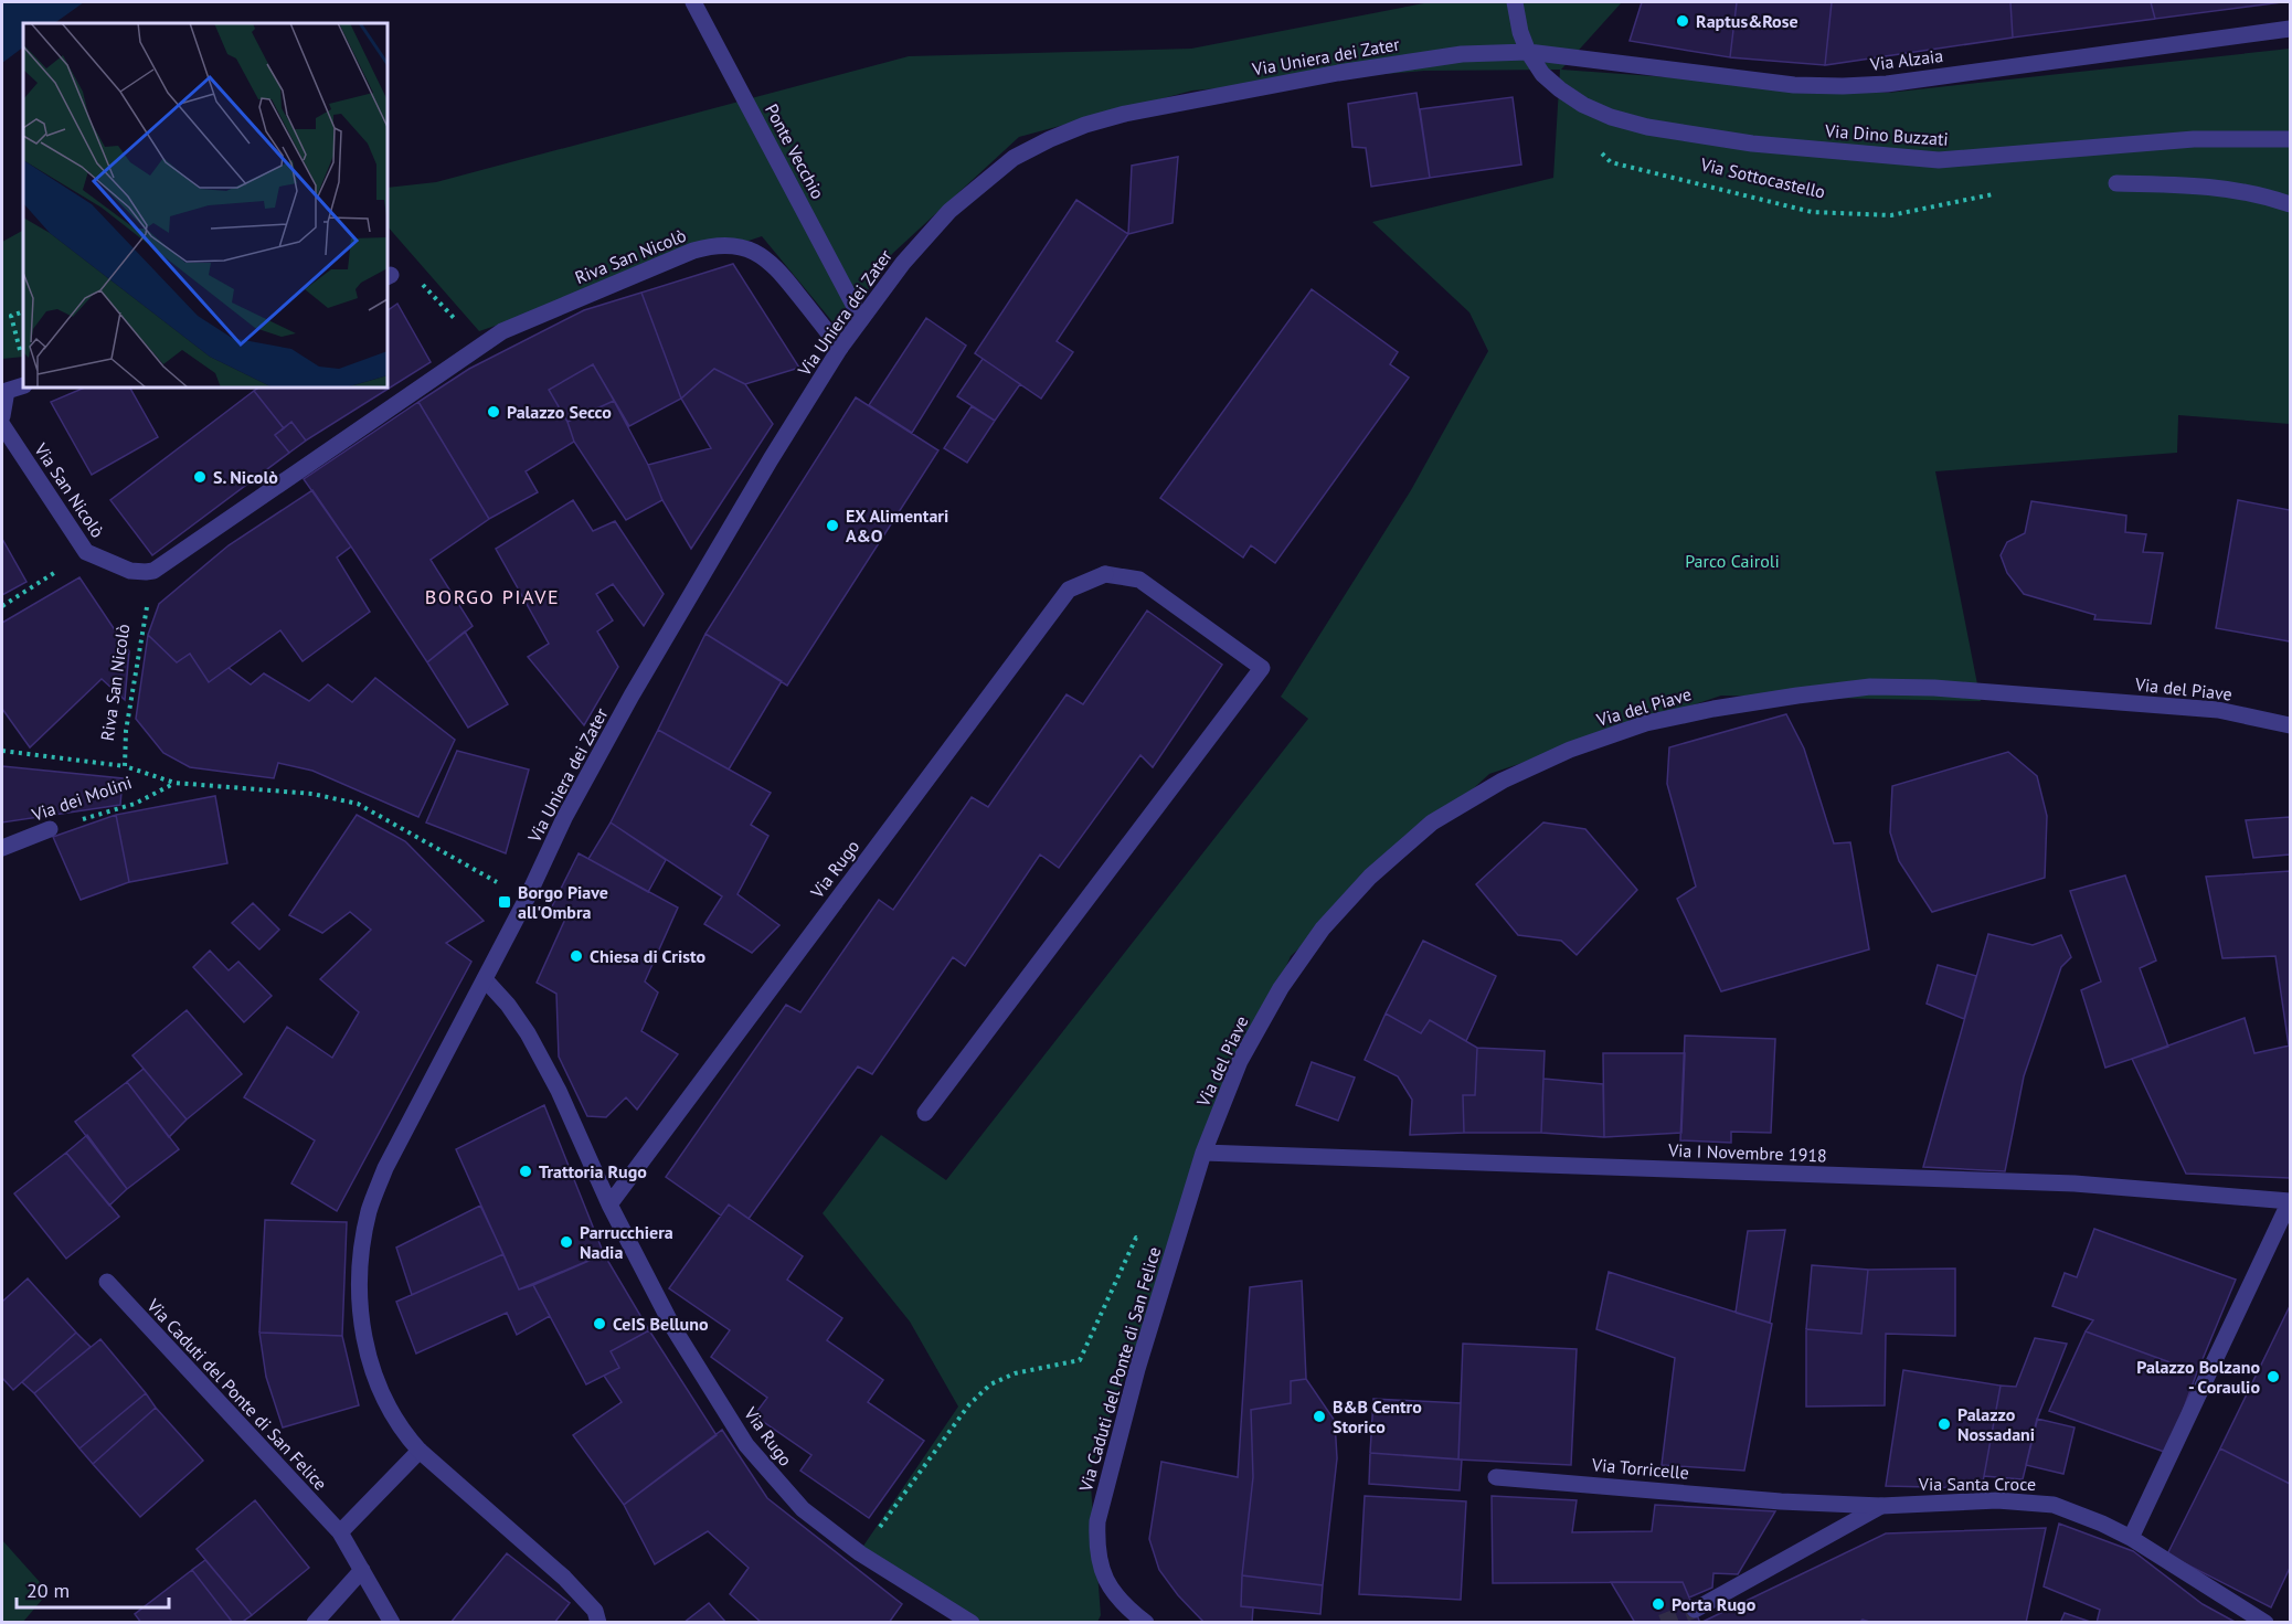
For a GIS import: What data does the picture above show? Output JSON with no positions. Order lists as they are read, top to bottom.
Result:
{
  "streets": {
    "street": [
      "Via Uniera dei Zater",
      "Via Alzaia",
      "Via Dino Buzzati",
      "Ponte Vecchio",
      "Riva San Nicolò",
      "Via San Nicolò",
      "Via del Piave",
      "Via dei Molini",
      "Via Rugo",
      "Via I Novembre 1918",
      "Via Caduti del Ponte di San Felice",
      "Via Torricelle",
      "Via Santa Croce"
    ],
    "path": ["Via Sottocastello"]
  },
  "crossings": [
    ["Via Uniera dei Zater", "Via Alzaia"],
    ["Via Uniera dei Zater", "Via Dino Buzzati"],
    ["Via Uniera dei Zater", "Ponte Vecchio"],
    ["Via Uniera dei Zater", "Riva San Nicolò"],
    ["Via Uniera dei Zater", "Via Rugo"],
    ["Via Alzaia", "Via Dino Buzzati"],
    ["Riva San Nicolò", "Via San Nicolò"],
    ["Riva San Nicolò", "Via dei Molini"],
    ["Via del Piave", "Via I Novembre 1918"],
    ["Via del Piave", "Via Caduti del Ponte di San Felice"],
    ["Via I Novembre 1918", "Via Caduti del Ponte di San Felice"],
    ["Via Torricelle", "Via Santa Croce"]
  ],
  "districts": ["BORGO PIAVE"],
  "parks": ["Parco Cairoli"],
  "places": {
    "other": [
      "Raptus&Rose",
      "Palazzo Secco",
      "S. Nicolò",
      "EX Alimentari A&O",
      "Chiesa di Cristo",
      "Trattoria Rugo",
      "Parrucchiera Nadia",
      "CeIS Belluno",
      "Palazzo Bolzano - Coraulio",
      "B&B Centro Storico",
      "Palazzo Nossadani",
      "Porta Rugo"
    ],
    "transit": ["Borgo Piave all'Ombra"]
  },
  "scale_bar": "20 m"
}
